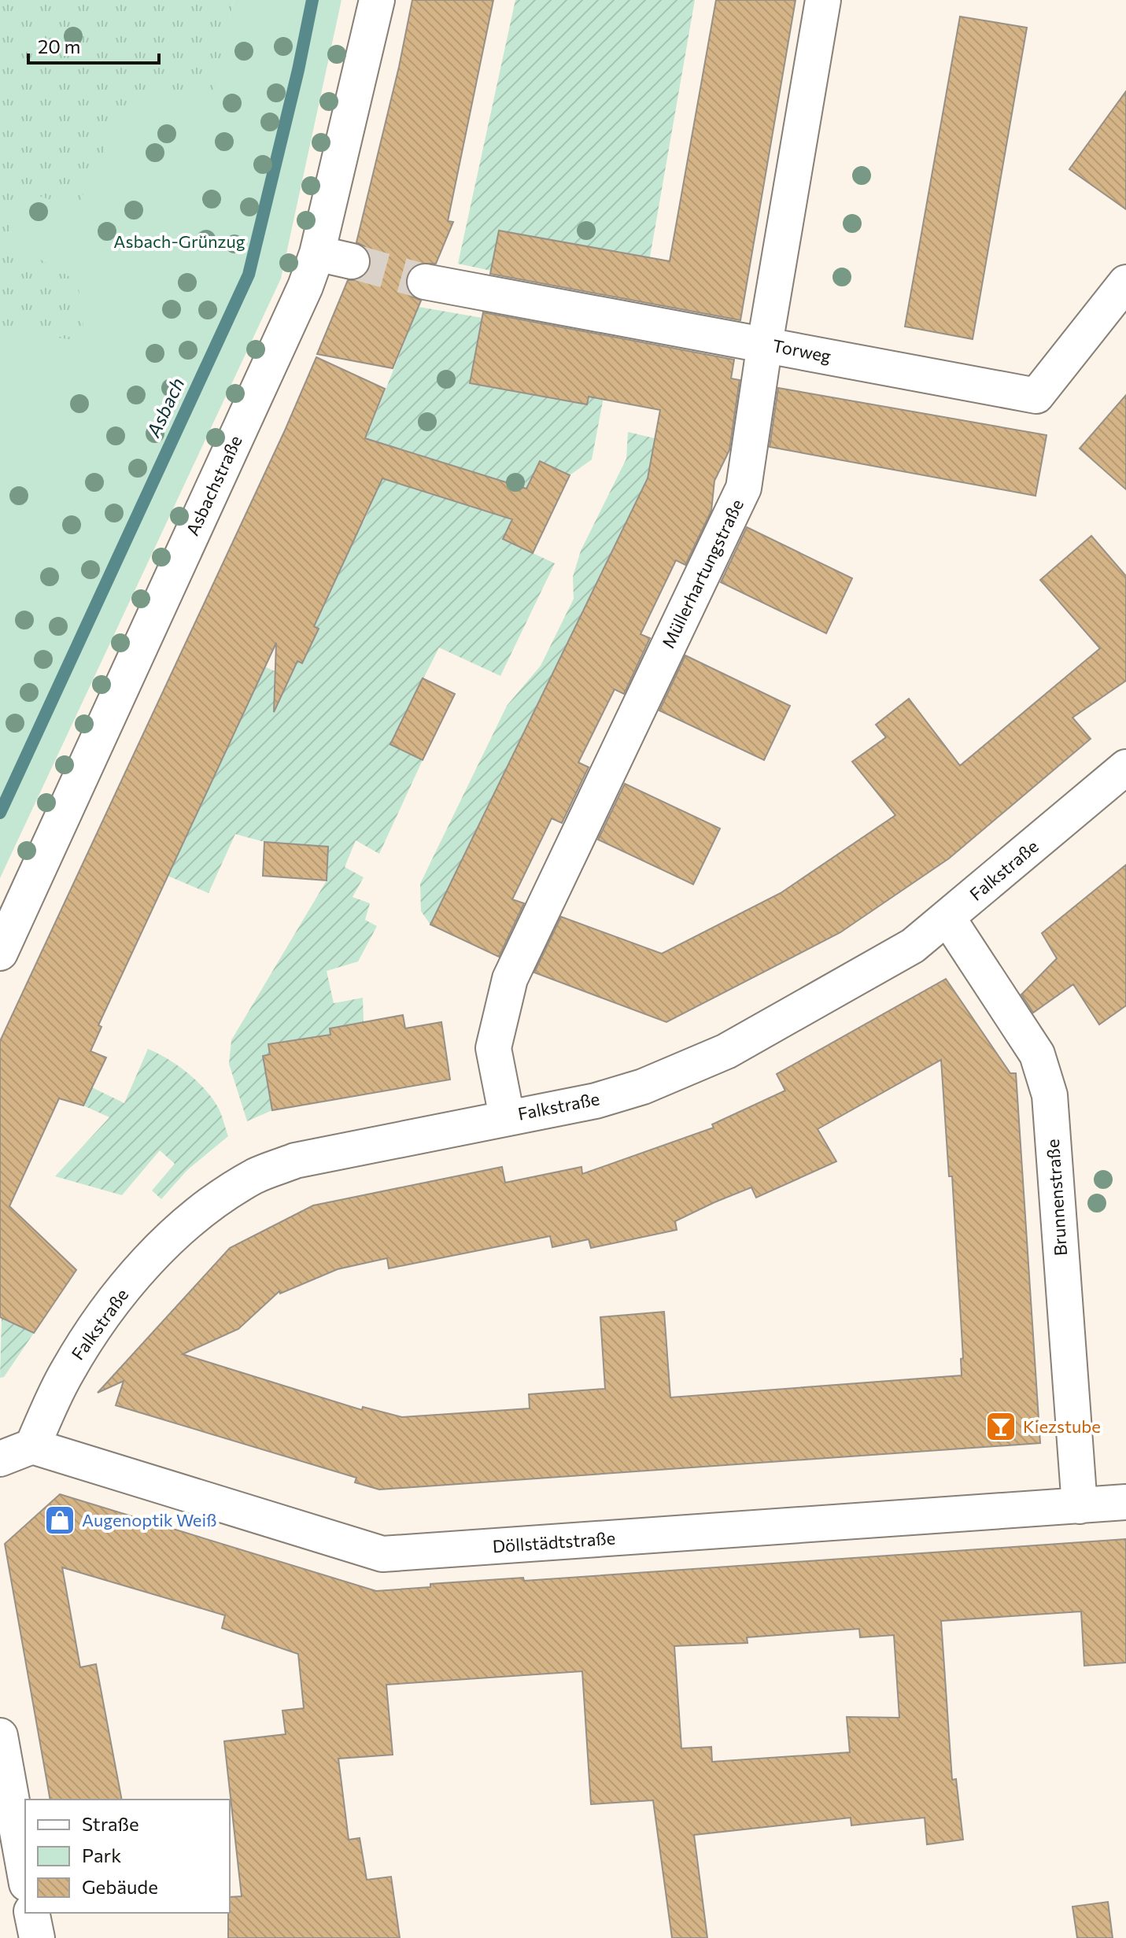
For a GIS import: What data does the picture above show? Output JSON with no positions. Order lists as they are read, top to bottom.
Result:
{
  "streets": {
    "street": [
      "Torweg",
      "Asbachstraße",
      "Müllerhartungstraße",
      "Falkstraße",
      "Brunnenstraße",
      "Döllstädtstraße"
    ]
  },
  "crossings": [
    ["Torweg", "Müllerhartungstraße"],
    ["Müllerhartungstraße", "Falkstraße"],
    ["Falkstraße", "Brunnenstraße"],
    ["Falkstraße", "Döllstädtstraße"],
    ["Brunnenstraße", "Döllstädtstraße"]
  ],
  "water": ["Asbach"],
  "parks": ["Asbach-Grünzug"],
  "places": {
    "bar": ["Kiezstube"],
    "shop": ["Augenoptik Weiß"]
  },
  "legend": ["Straße", "Park", "Gebäude"],
  "scale_bar": "20 m"
}
